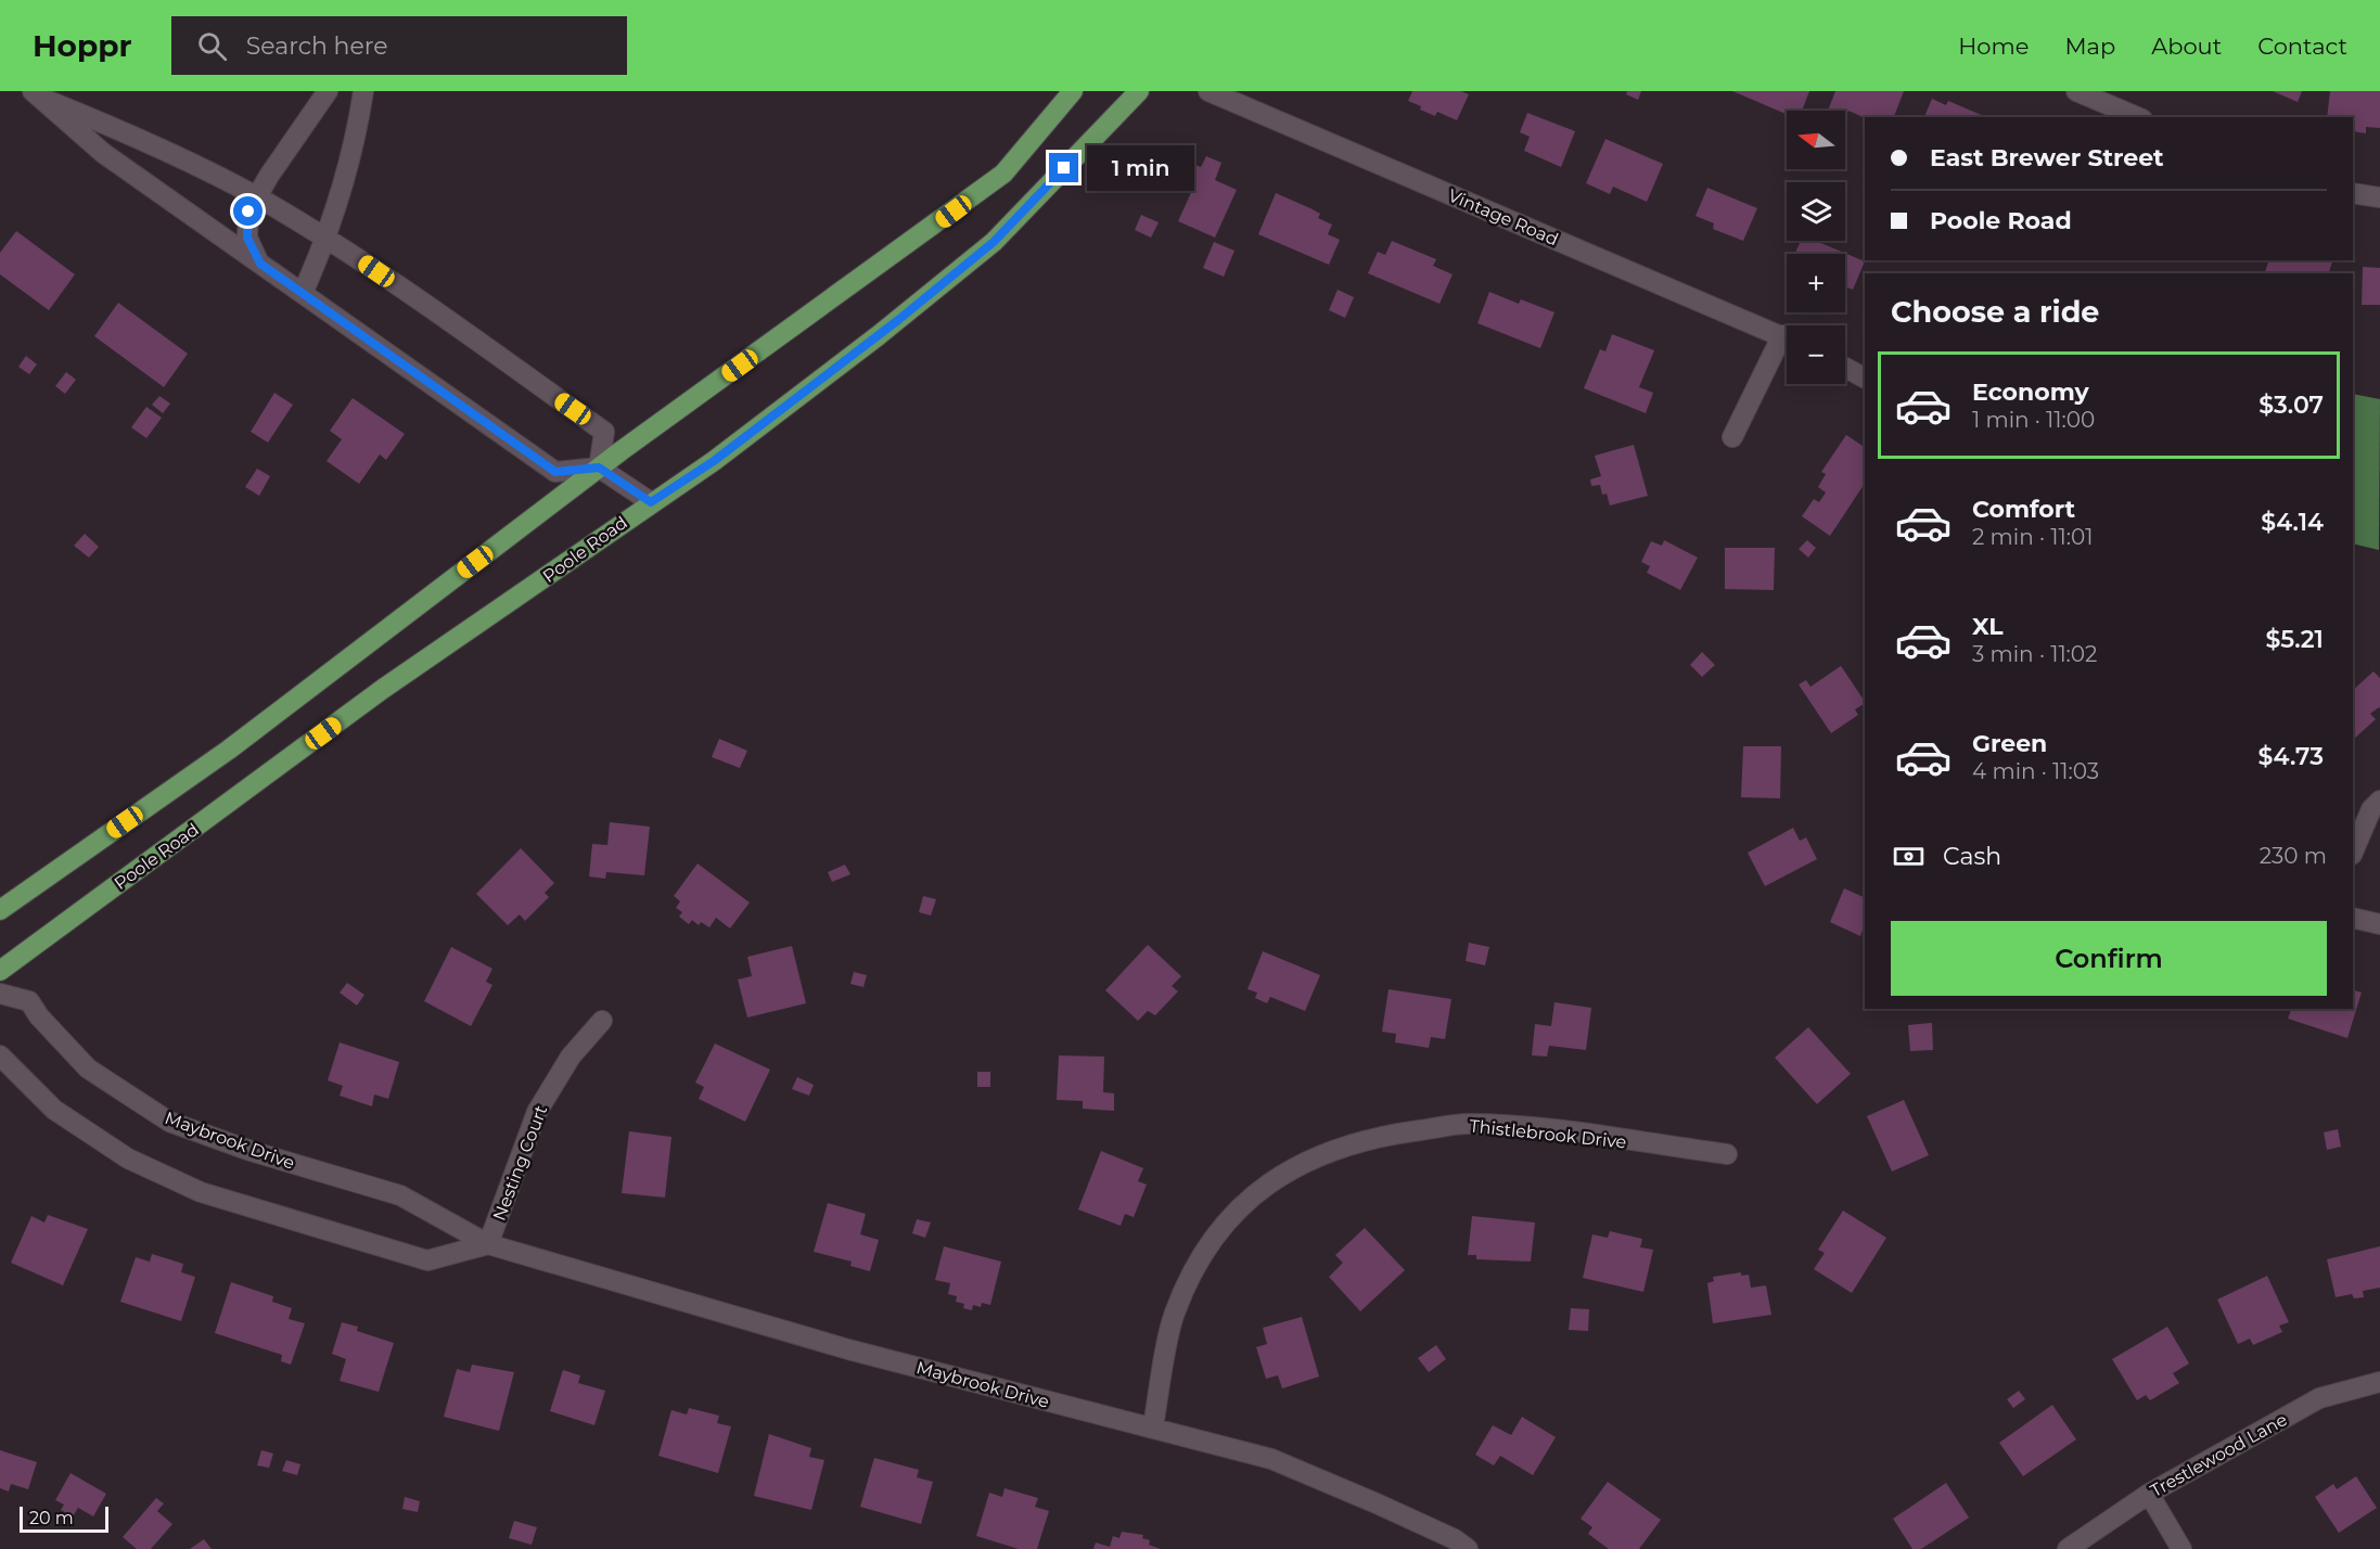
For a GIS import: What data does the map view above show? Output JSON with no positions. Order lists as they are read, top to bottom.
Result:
{
  "streets": {
    "main road": ["Poole Road"],
    "street": [
      "Vintage Road",
      "Thistlebrook Drive",
      "Maybrook Drive",
      "Nesting Court",
      "Trestlewood Lane"
    ]
  },
  "crossings": [
    ["Thistlebrook Drive", "Maybrook Drive"],
    ["Maybrook Drive", "Nesting Court"]
  ],
  "scale_bar": "20 m",
  "north": "left",
  "page": {
    "header": "Hoppr",
    "search": "Search here",
    "nav": [
      "Home",
      "Map",
      "About",
      "Contact"
    ],
    "map_buttons": ["+", "−"],
    "banner": ["East Brewer Street", "Poole Road"],
    "bubble": "1 min",
    "heading": "Choose a ride",
    "list": [
      {
        "name": "Economy",
        "note": "1 min · 11:00",
        "value": "$3.07"
      },
      {
        "name": "Comfort",
        "note": "2 min · 11:01",
        "value": "$4.14"
      },
      {
        "name": "XL",
        "note": "3 min · 11:02",
        "value": "$5.21"
      },
      {
        "name": "Green",
        "note": "4 min · 11:03",
        "value": "$4.73"
      }
    ],
    "pay": ["Cash", "230 m"],
    "buttons": "Confirm",
    "scale": "20 m"
  }
}
